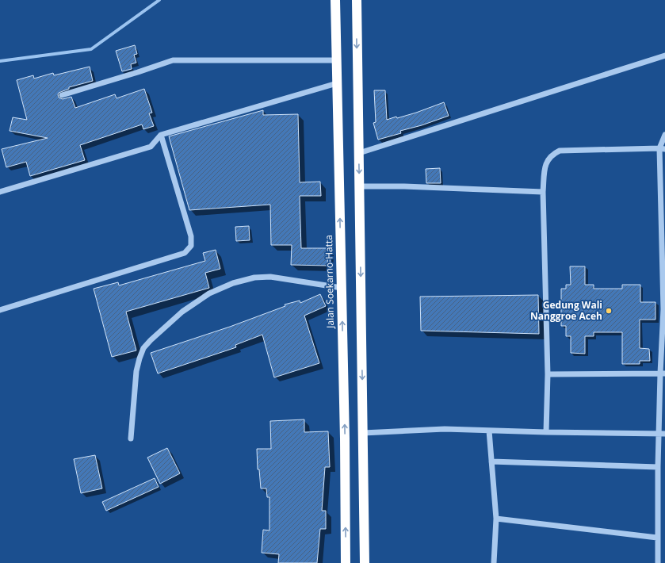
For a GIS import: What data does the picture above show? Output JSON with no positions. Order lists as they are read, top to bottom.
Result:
{
  "streets": {
    "highway": ["Jalan Soekarno-Hatta"]
  },
  "places": ["Gedung Wali Nanggroe Aceh"]
}
